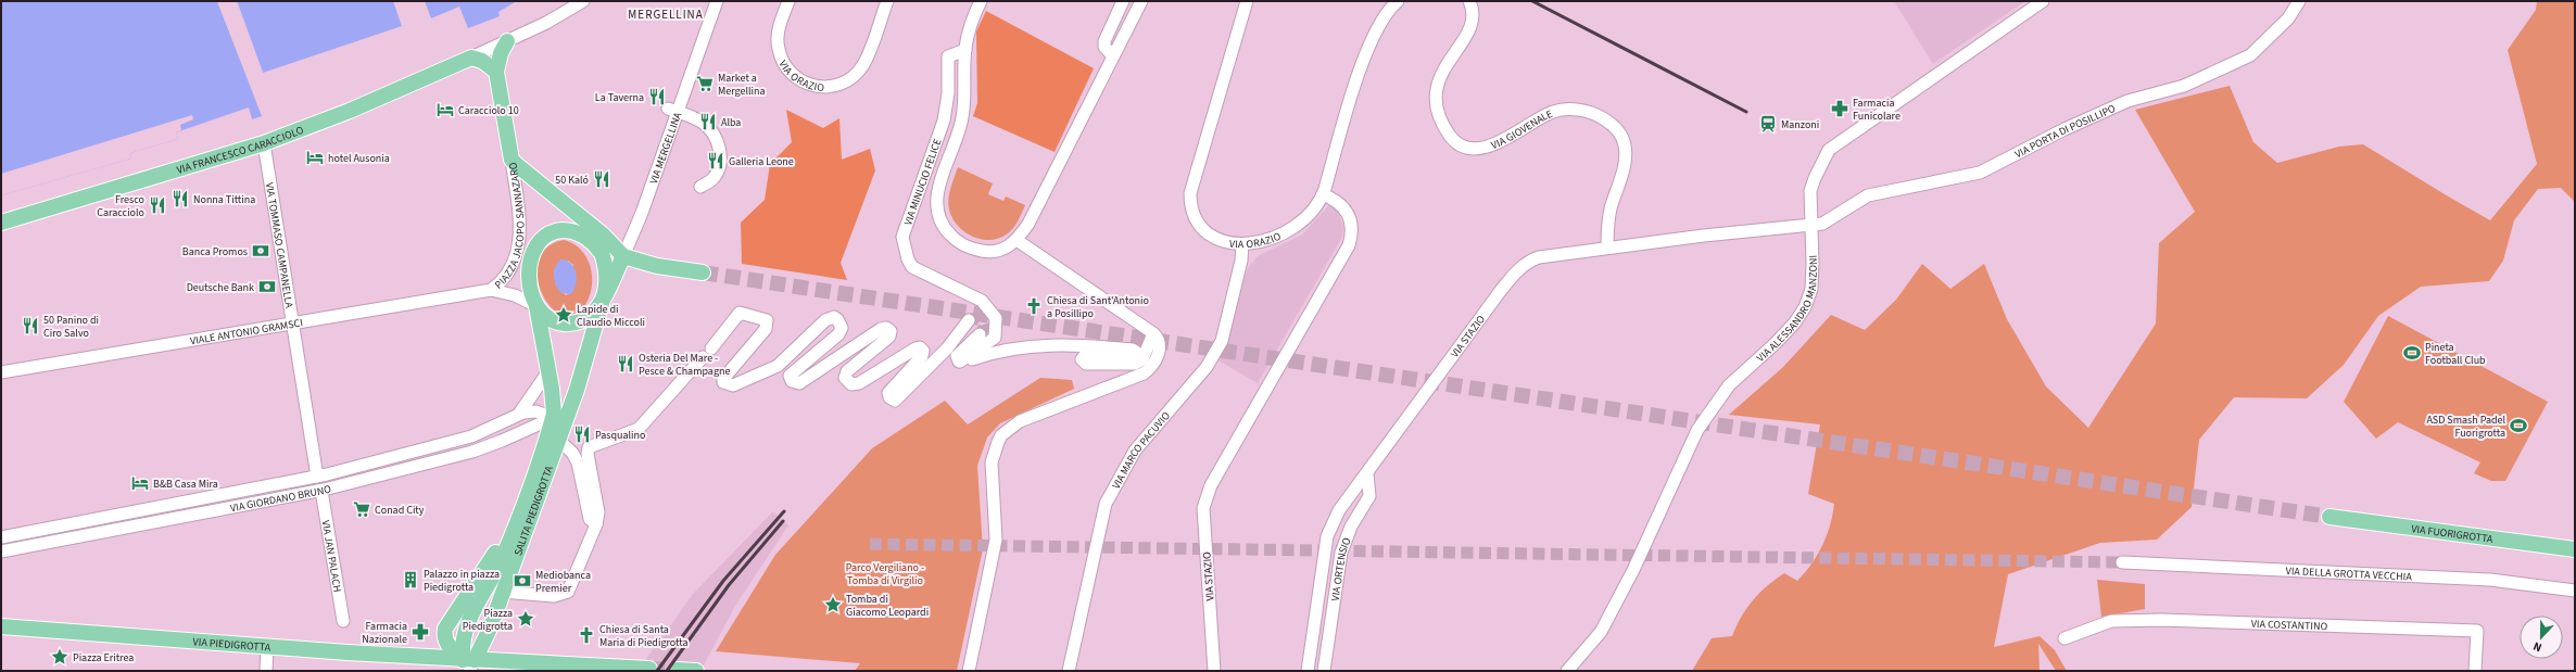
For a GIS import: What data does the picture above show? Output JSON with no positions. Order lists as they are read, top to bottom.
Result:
{
  "streets": {
    "main road": [
      "VIA MERGELLINA",
      "VIA FRANCESCO CARACCIOLO",
      "PIAZZA JACOPO SANNAZARO",
      "SALITA PIEDIGROTTA",
      "VIA FUORIGROTTA",
      "VIA PIEDIGROTTA"
    ],
    "street": [
      "VIA ORAZIO",
      "VIA GIOVENALE",
      "VIA PORTA DI POSILLIPO",
      "VIA MINUCIO FELICE",
      "VIA TOMMASO CAMPANELLA",
      "VIA ALESSANDRO MANZONI",
      "VIALE ANTONIO GRAMSCI",
      "VIA STAZIO",
      "VIA MARCO PACUVIO",
      "VIA GIORDANO BRUNO",
      "VIA JAN PALACH",
      "VIA ORTENSIO",
      "VIA DELLA GROTTA VECCHIA",
      "VIA COSTANTINO"
    ]
  },
  "crossings": [
    ["VIA ORAZIO", "VIA STAZIO"],
    ["VIA ORAZIO", "VIA MARCO PACUVIO"],
    ["VIA GIOVENALE", "VIA STAZIO"],
    ["VIA PORTA DI POSILLIPO", "VIA ALESSANDRO MANZONI"],
    ["VIA PORTA DI POSILLIPO", "VIA STAZIO"],
    ["VIA MERGELLINA", "PIAZZA JACOPO SANNAZARO"],
    ["VIA FRANCESCO CARACCIOLO", "VIA TOMMASO CAMPANELLA"],
    ["PIAZZA JACOPO SANNAZARO", "VIALE ANTONIO GRAMSCI"],
    ["VIA TOMMASO CAMPANELLA", "VIALE ANTONIO GRAMSCI"],
    ["VIA ALESSANDRO MANZONI", "VIA STAZIO"],
    ["VIA STAZIO", "VIA ORTENSIO"],
    ["VIA GIORDANO BRUNO", "SALITA PIEDIGROTTA"],
    ["VIA GIORDANO BRUNO", "VIA JAN PALACH"],
    ["SALITA PIEDIGROTTA", "VIA PIEDIGROTTA"]
  ],
  "districts": ["MERGELLINA"],
  "parks": ["Parco Vergiliano - Tomba di Virgilio"],
  "places": {
    "supermarket": ["Market a Mergellina", "Conad City"],
    "restaurant": [
      "La Taverna",
      "Alba",
      "Galleria Leone",
      "50 Kaló",
      "Nonna Tittina",
      "Fresco Caracciolo",
      "50 Panino di Ciro Salvo",
      "Osteria Del Mare - Pesce & Champagne",
      "Pasqualino"
    ],
    "pharmacy": ["Farmacia Funicolare", "Farmacia Nazionale"],
    "hotel": ["Caracciolo 10", "hotel Ausonia", "B&B Casa Mira"],
    "station": ["Manzoni"],
    "bank": ["Banca Promos", "Deutsche Bank", "Mediobanca Premier"],
    "church": ["Chiesa di Sant'Antonio a Posillipo", "Chiesa di Santa Maria di Piedigrotta"],
    "place": [
      "Lapide di Claudio Miccoli",
      "Tomba di Giacomo Leopardi",
      "Piazza Piedigrotta",
      "Piazza Eritrea"
    ],
    "sports": ["Pineta Football Club", "ASD Smash Padel Fuorigrotta"],
    "building": ["Palazzo in piazza Piedigrotta"]
  },
  "north": "bottom"
}
